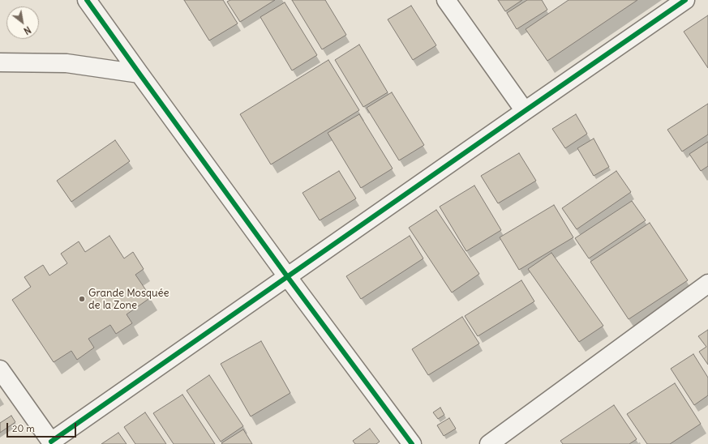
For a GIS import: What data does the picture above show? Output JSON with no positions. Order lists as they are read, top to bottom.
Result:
{
  "places": ["Grande Mosquée de la Zone"],
  "scale_bar": "20 m",
  "north": "bottom right"
}
